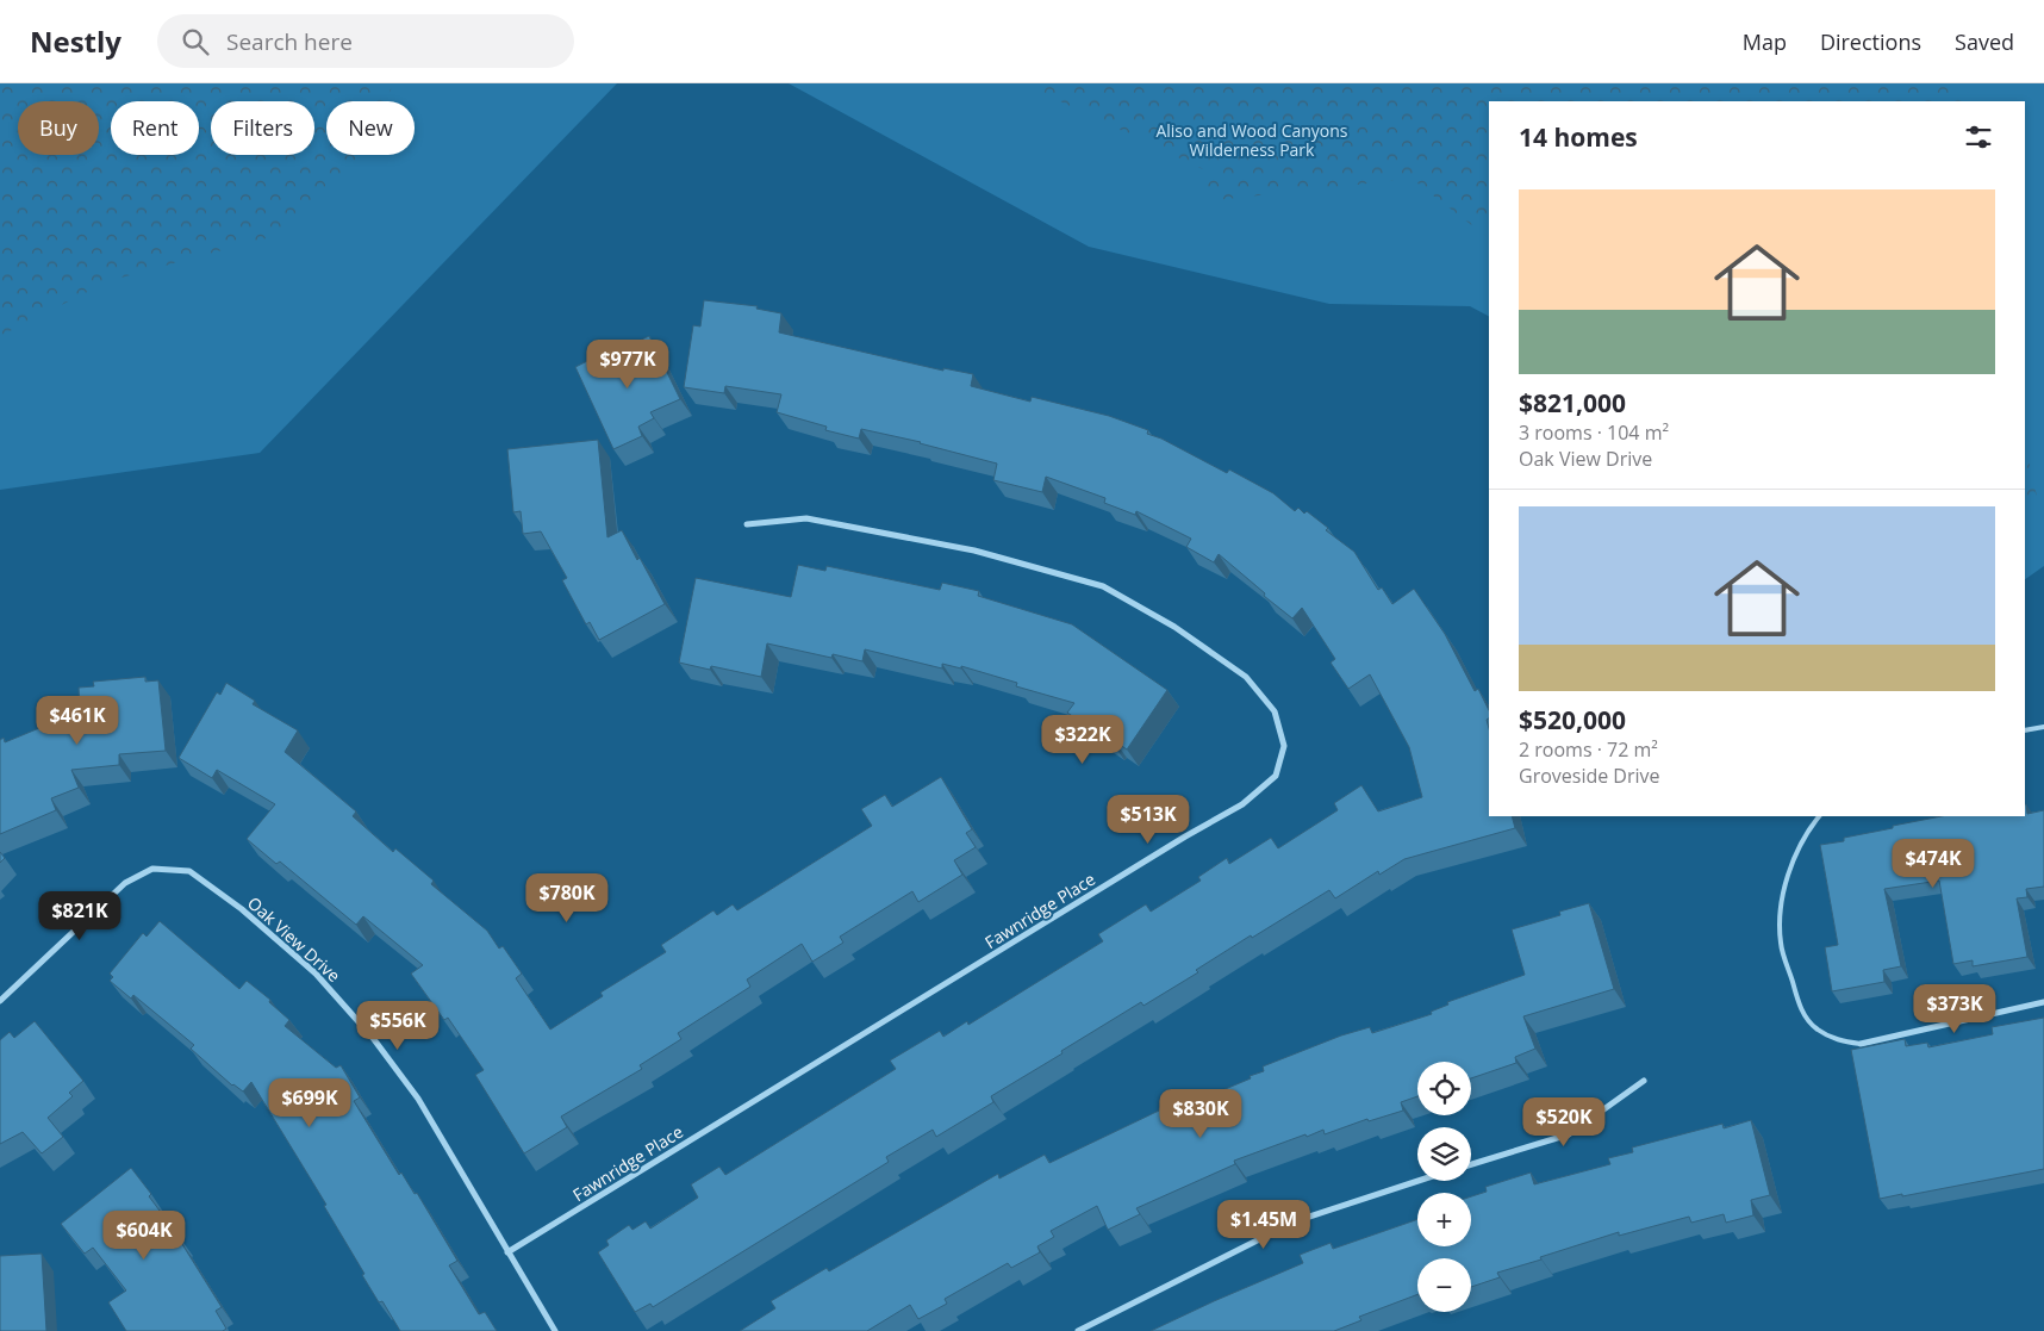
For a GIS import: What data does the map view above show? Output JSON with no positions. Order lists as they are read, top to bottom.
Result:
{
  "streets": {
    "street": ["Fawnridge Place", "Oak View Drive"]
  },
  "crossings": [
    ["Fawnridge Place", "Oak View Drive"]
  ],
  "parks": ["Aliso and Wood Canyons Wilderness Park"],
  "page": {
    "header": "Nestly",
    "search": "Search here",
    "nav": ["Map", "Directions", "Saved"],
    "chip": [
      "Buy",
      "Rent",
      "Filters",
      "New"
    ],
    "heading": "14 homes",
    "list": [
      {
        "name": "$821,000",
        "note": "3 rooms · 104 m² · Oak View Drive"
      },
      {
        "name": "$520,000",
        "note": "2 rooms · 72 m² · Groveside Drive"
      }
    ],
    "price": [
      "$977K",
      "$461K",
      "$322K",
      "$513K",
      "$474K",
      "$780K",
      "$821K",
      "$373K",
      "$556K",
      "$699K",
      "$830K",
      "$520K",
      "$1.45M",
      "$604K"
    ],
    "map_buttons": ["+", "−"]
  }
}
